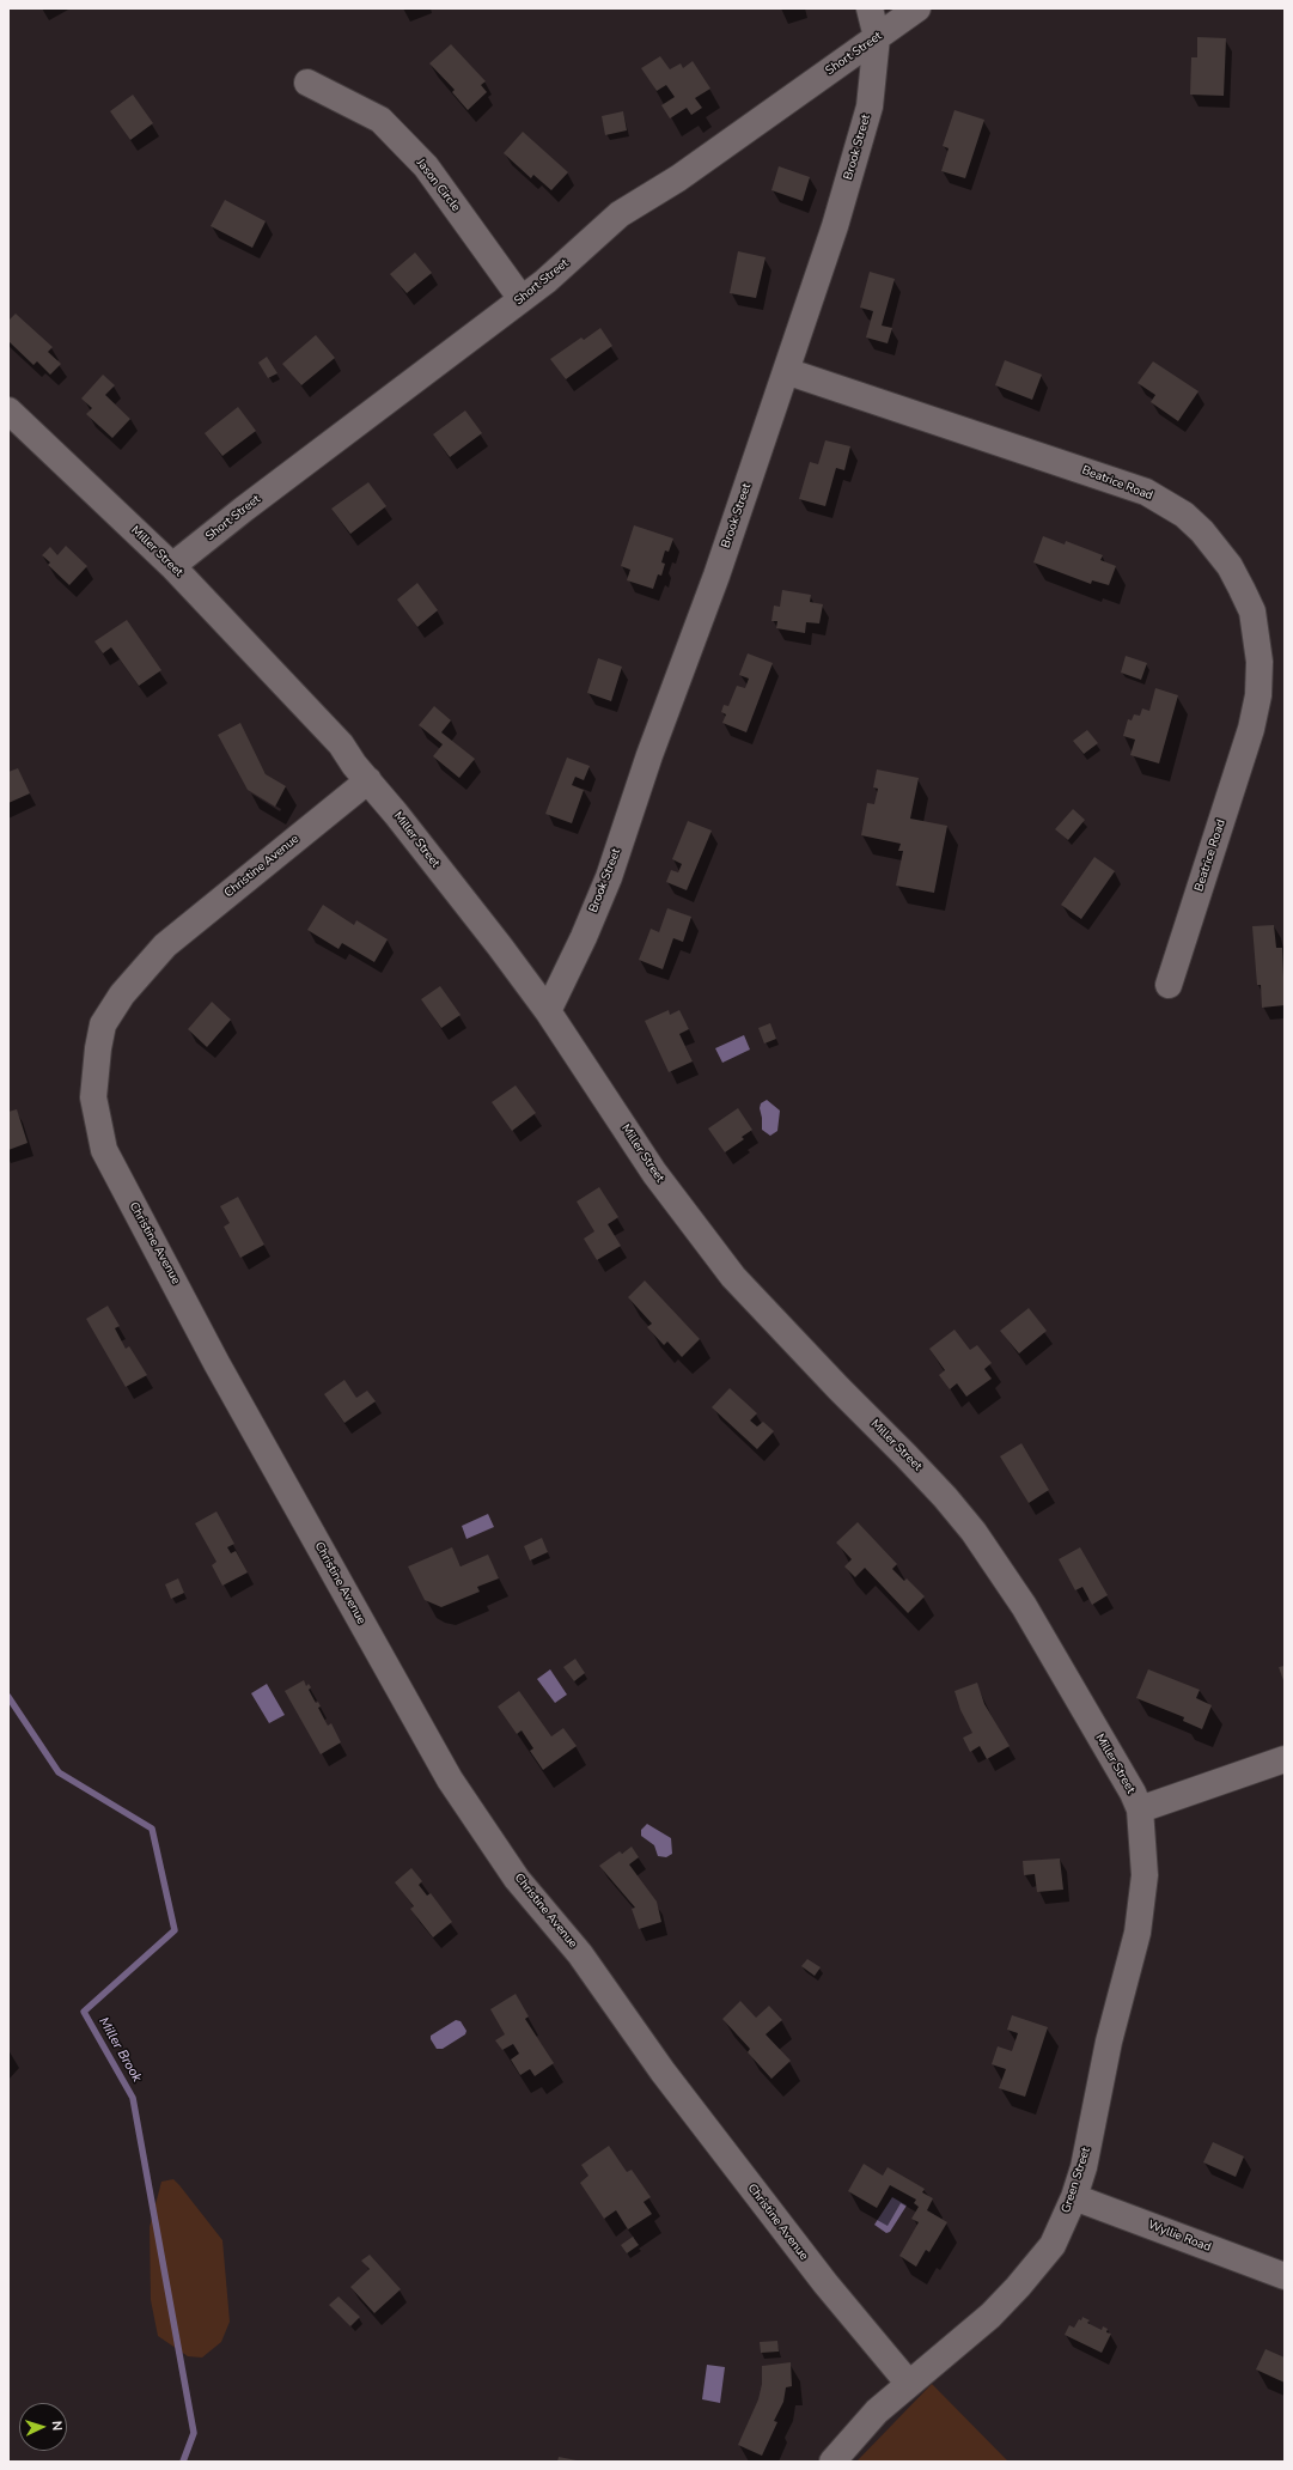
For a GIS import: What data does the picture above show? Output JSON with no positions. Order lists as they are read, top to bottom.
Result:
{
  "streets": {
    "street": [
      "Short Street",
      "Brook Street",
      "Jason Circle",
      "Beatrice Road",
      "Miller Street",
      "Christine Avenue",
      "Green Street",
      "Wyllie Road"
    ]
  },
  "crossings": [
    ["Short Street", "Brook Street"],
    ["Short Street", "Jason Circle"],
    ["Short Street", "Miller Street"],
    ["Brook Street", "Beatrice Road"],
    ["Brook Street", "Miller Street"],
    ["Miller Street", "Christine Avenue"],
    ["Miller Street", "Green Street"],
    ["Christine Avenue", "Green Street"],
    ["Green Street", "Wyllie Road"]
  ],
  "water": ["Miller Brook"],
  "north": "right"
}
